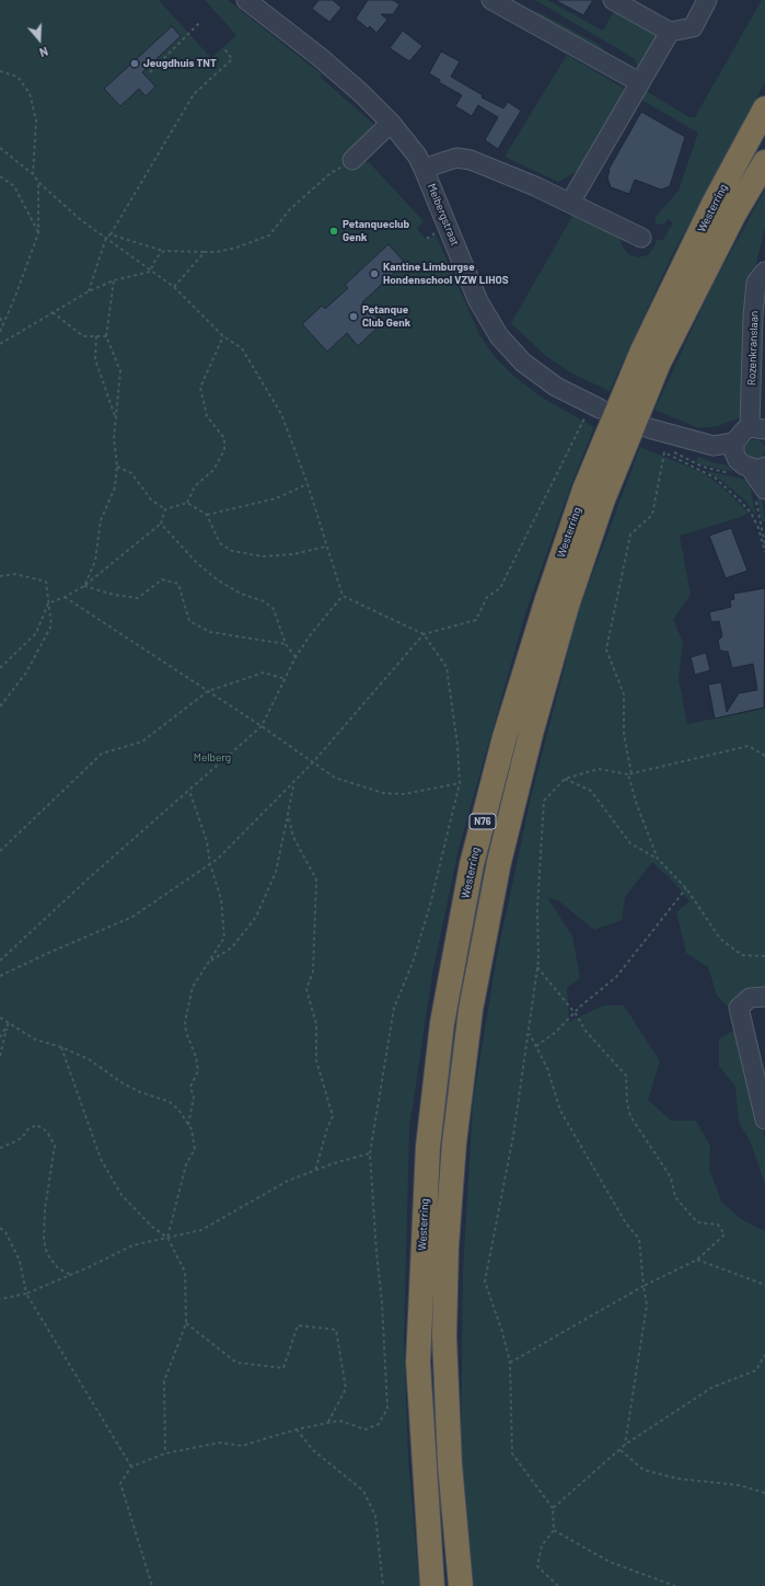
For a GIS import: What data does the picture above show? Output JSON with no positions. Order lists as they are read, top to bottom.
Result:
{
  "streets": {
    "highway": ["Westerring", "N76"],
    "street": ["Melbergstraat", "Rozenkranslaan"]
  },
  "parks": ["Melberg"],
  "places": [
    "Jeugdhuis TNT",
    "Petanqueclub Genk",
    "Kantine Limburgse Hondenschool VZW LIHOS",
    "Petanque Club Genk"
  ],
  "north": "bottom"
}
